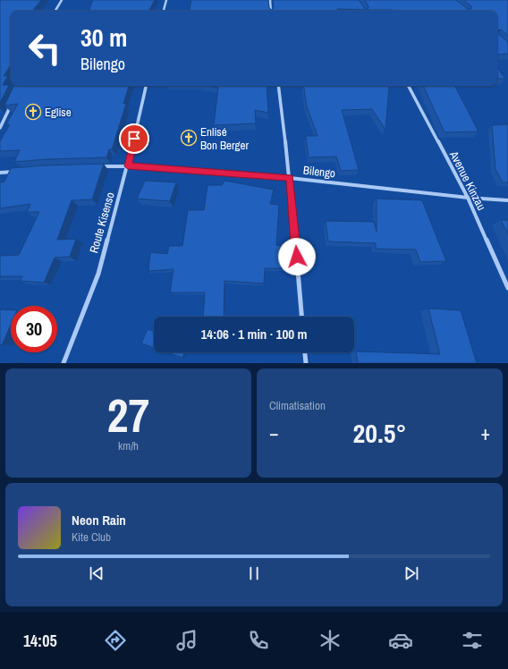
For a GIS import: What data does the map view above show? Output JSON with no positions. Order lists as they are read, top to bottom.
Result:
{
  "streets": {
    "street": ["Bilengo", "Avenue Kinzau", "Route Kisenso"]
  },
  "crossings": [
    ["Bilengo", "Avenue Kinzau"],
    ["Bilengo", "Route Kisenso"]
  ],
  "places": {
    "church": ["Eglise", "Enlisé Bon Berger"]
  },
  "page": {
    "turn": ["30 m", "Bilengo"],
    "limit": "30",
    "trip": "14:06 · 1 min · 100 m",
    "tile": [
      ["27", "km/h"],
      "Climatisation"
    ],
    "heat": ["−", "20.5°", "+"],
    "song": ["Neon Rain", "Kite Club"],
    "tabs": "14:05"
  }
}
